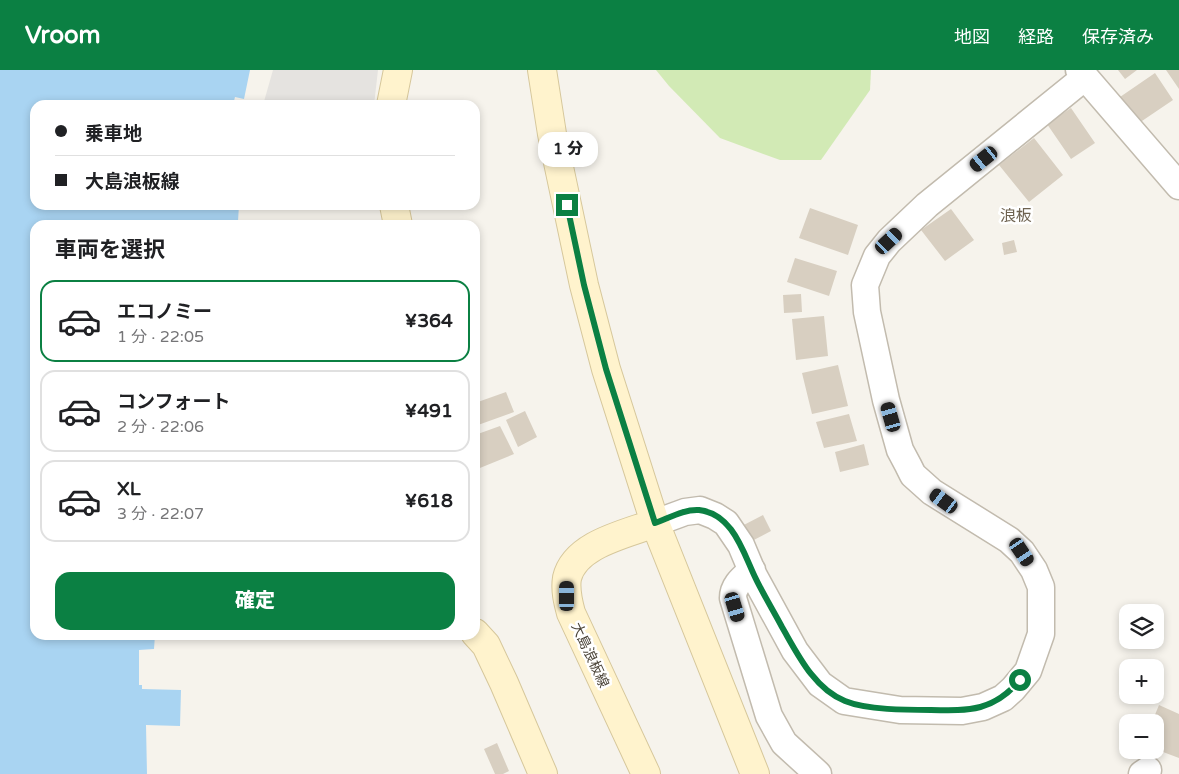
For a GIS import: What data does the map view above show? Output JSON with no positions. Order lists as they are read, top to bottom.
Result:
{
  "streets": {
    "main road": ["大島浪板線"]
  },
  "districts": ["浪板"],
  "page": {
    "header": "Vroom",
    "nav": ["地図", "経路", "保存済み"],
    "banner": ["乗車地", "大島浪板線"],
    "bubble": "1 分",
    "heading": "車両を選択",
    "list": [
      {
        "name": "エコノミー",
        "note": "1 分 · 22:05",
        "value": "¥364"
      },
      {
        "name": "コンフォート",
        "note": "2 分 · 22:06",
        "value": "¥491"
      },
      {
        "name": "XL",
        "note": "3 分 · 22:07",
        "value": "¥618"
      }
    ],
    "buttons": "確定",
    "map_buttons": ["+", "−"]
  }
}
